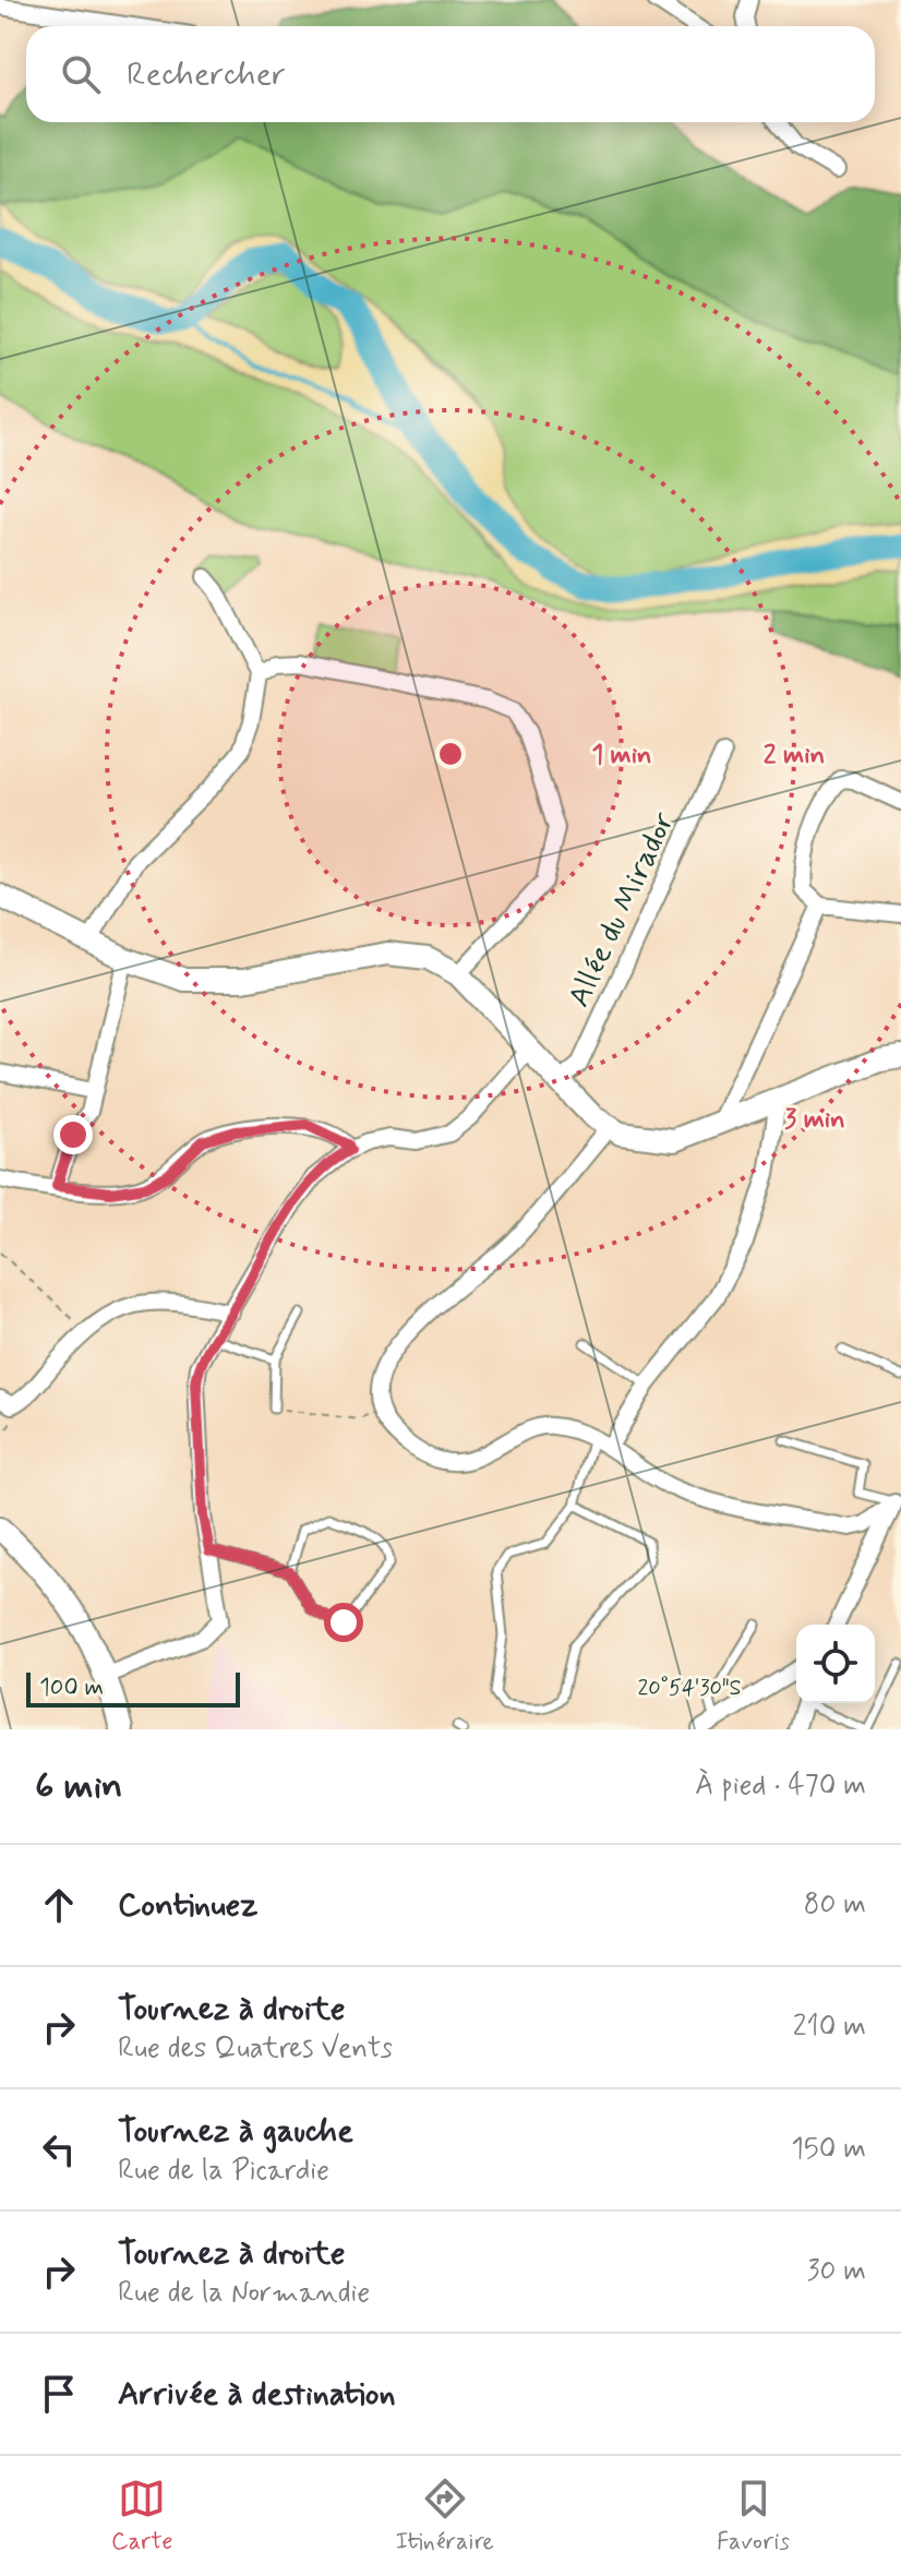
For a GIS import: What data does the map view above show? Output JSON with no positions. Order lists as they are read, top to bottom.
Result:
{
  "streets": {
    "street": ["Allée du Mirador"]
  },
  "scale_bar": "100 m",
  "page": {
    "search": "Rechercher",
    "scale": "100 m",
    "heading": ["6 min", "À pied · 470 m"],
    "list": [
      ["Continuez", "80 m"],
      ["Tournez à droite", "Rue des Quatres Vents", "210 m"],
      ["Tournez à gauche", "Rue de la Picardie", "150 m"],
      ["Tournez à droite", "Rue de la Normandie", "30 m"],
      "Arrivée à destination"
    ],
    "nav": ["Carte", "Itinéraire", "Favoris"]
  },
  "coordinates": ["20°54'30\"S"],
  "rings": ["1 min", "2 min", "3 min"]
}
